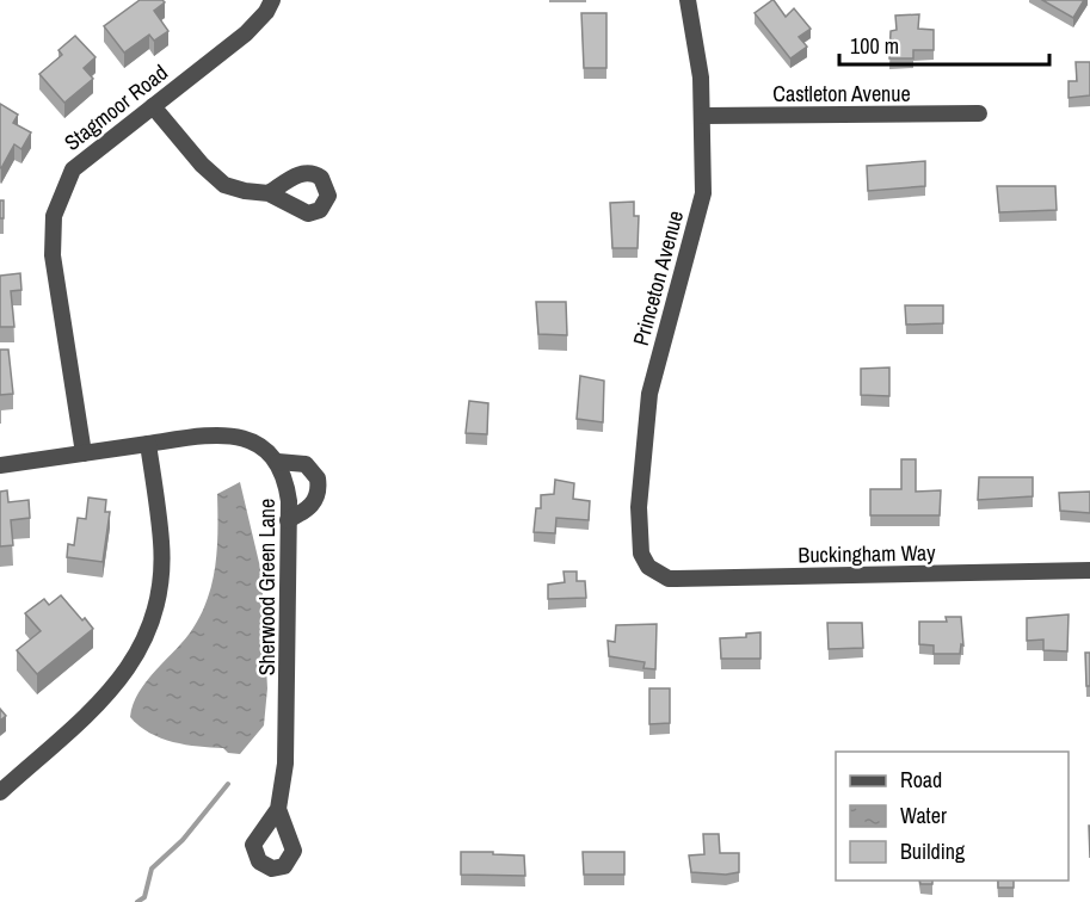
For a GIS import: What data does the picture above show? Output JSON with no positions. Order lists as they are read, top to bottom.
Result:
{
  "streets": {
    "street": [
      "Castleton Avenue",
      "Stagmoor Road",
      "Princeton Avenue",
      "Buckingham Way",
      "Sherwood Green Lane"
    ]
  },
  "crossings": [
    ["Castleton Avenue", "Princeton Avenue"],
    ["Princeton Avenue", "Buckingham Way"]
  ],
  "legend": ["Road", "Water", "Building"],
  "scale_bar": "100 m"
}
